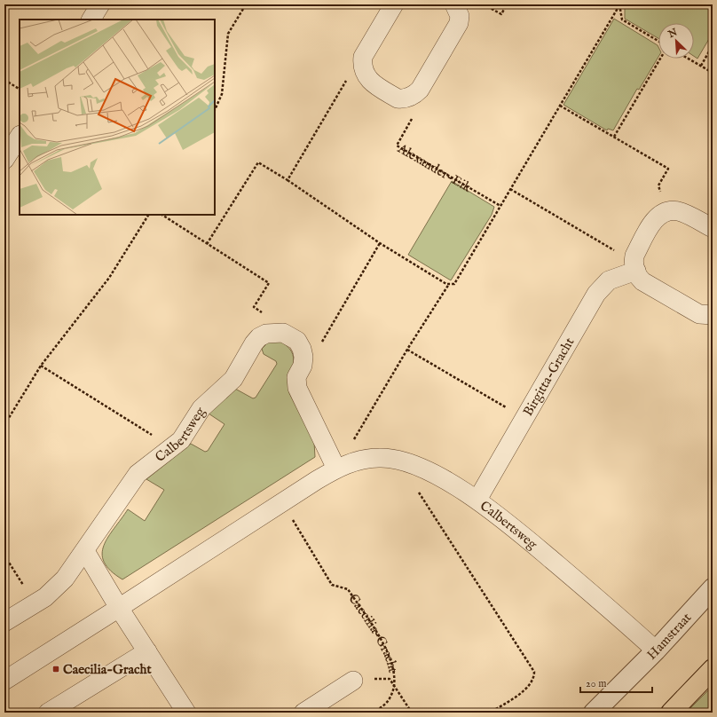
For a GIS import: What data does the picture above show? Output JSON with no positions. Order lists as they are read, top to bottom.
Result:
{
  "streets": {
    "street": ["Birgitta-Gracht", "Calbertsweg", "Hamstraat"],
    "path": ["Alexander-Eik", "Caecilia-Gracht"]
  },
  "crossings": [
    ["Birgitta-Gracht", "Calbertsweg"],
    ["Calbertsweg", "Caecilia-Gracht"],
    ["Calbertsweg", "Hamstraat"]
  ],
  "places": {
    "transit": ["Caecilia-Gracht"]
  },
  "scale_bar": "20 m",
  "north": "top left"
}
